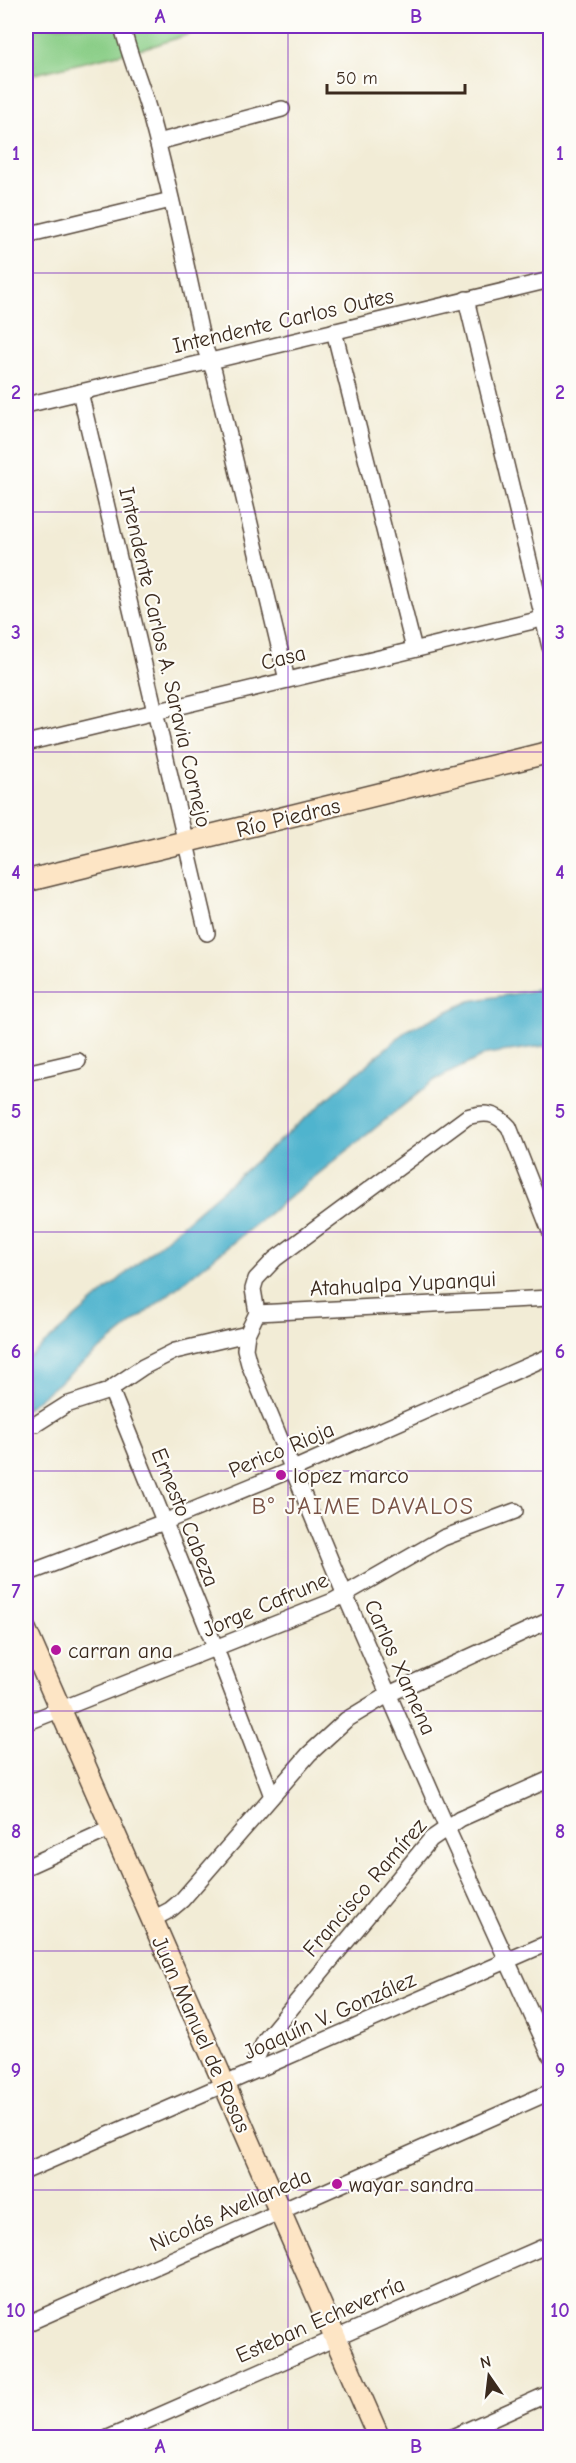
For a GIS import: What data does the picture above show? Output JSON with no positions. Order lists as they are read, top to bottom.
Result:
{
  "streets": {
    "street": [
      "Intendente Carlos Outes",
      "Intendente Carlos A. Saravia Cornejo",
      "Casa",
      "Río Piedras",
      "Atahualpa Yupanqui",
      "Perico Rioja",
      "Ernesto Cabeza",
      "Jorge Cafrune",
      "Carlos Xamena",
      "Francisco Ramírez",
      "Joaquín V. González",
      "Juan Manuel de Rosas",
      "Nicolás Avellaneda",
      "Esteban Echeverría"
    ]
  },
  "crossings": [
    ["Intendente Carlos Outes", "Intendente Carlos A. Saravia Cornejo"],
    ["Intendente Carlos A. Saravia Cornejo", "Casa"],
    ["Intendente Carlos A. Saravia Cornejo", "Río Piedras"],
    ["Atahualpa Yupanqui", "Carlos Xamena"],
    ["Perico Rioja", "Ernesto Cabeza"],
    ["Perico Rioja", "Carlos Xamena"],
    ["Ernesto Cabeza", "Jorge Cafrune"],
    ["Jorge Cafrune", "Carlos Xamena"],
    ["Jorge Cafrune", "Juan Manuel de Rosas"],
    ["Carlos Xamena", "Francisco Ramírez"],
    ["Carlos Xamena", "Joaquín V. González"],
    ["Francisco Ramírez", "Joaquín V. González"],
    ["Joaquín V. González", "Juan Manuel de Rosas"],
    ["Juan Manuel de Rosas", "Nicolás Avellaneda"],
    ["Juan Manuel de Rosas", "Esteban Echeverría"]
  ],
  "districts": ["B° JAIME DAVALOS"],
  "places": ["lopez marco", "carran ana", "wayar sandra"],
  "scale_bar": "50 m",
  "north": "top",
  "grid": {
    "columns": ["A", "B"],
    "rows": [
      "1",
      "2",
      "3",
      "4",
      "5",
      "6",
      "7",
      "8",
      "9",
      "10"
    ]
  }
}
